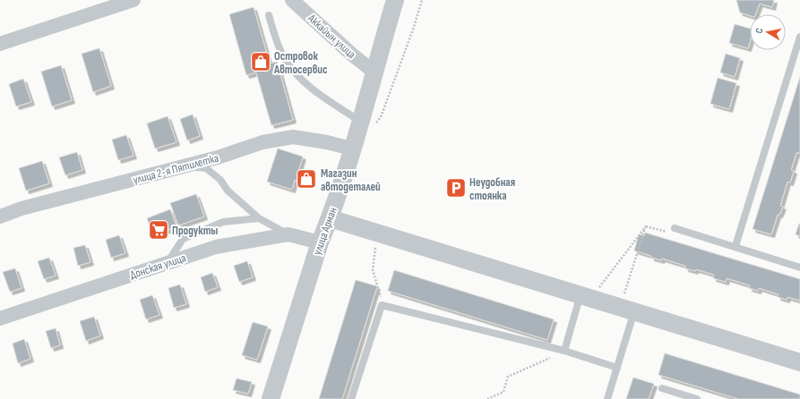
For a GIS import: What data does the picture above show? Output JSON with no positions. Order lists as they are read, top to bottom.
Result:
{
  "streets": {
    "street": [
      "Аккайын улица",
      "улица 2-я Пятилетка",
      "улица Арман",
      "Донская улица"
    ]
  },
  "crossings": [
    ["Аккайын улица", "улица Арман"],
    ["улица 2-я Пятилетка", "улица Арман"],
    ["улица Арман", "Донская улица"]
  ],
  "places": {
    "shop": ["Островок Автосервис", "Магазин автодеталей"],
    "parking": ["Неудобная стоянка"],
    "supermarket": ["Продукты"]
  },
  "north": "left"
}
